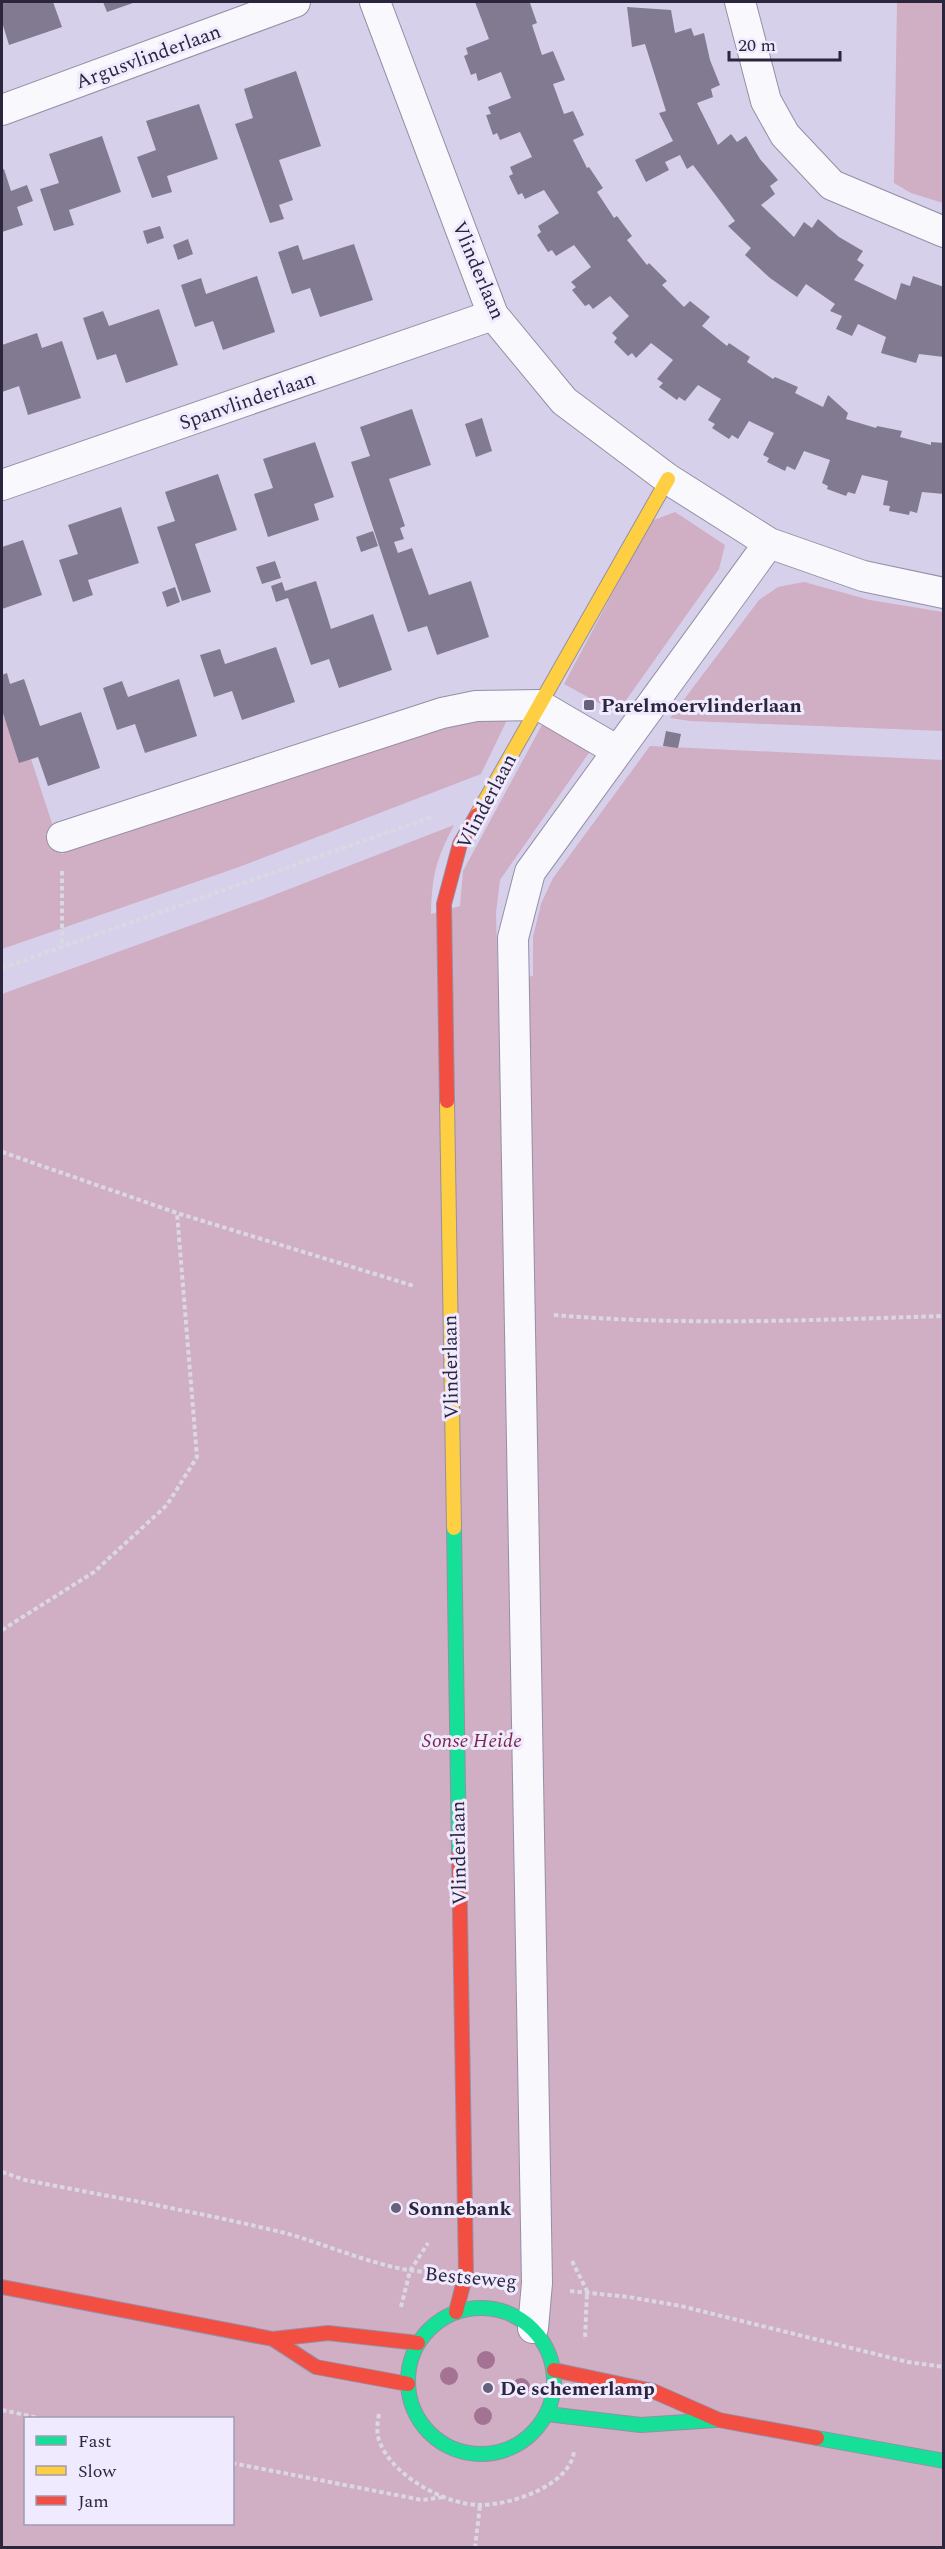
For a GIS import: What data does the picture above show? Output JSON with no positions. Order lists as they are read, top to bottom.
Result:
{
  "streets": {
    "street": ["Argusvlinderlaan", "Vlinderlaan", "Spanvlinderlaan"],
    "path": ["Bestseweg"]
  },
  "crossings": [
    ["Vlinderlaan", "Spanvlinderlaan"],
    ["Vlinderlaan", "Bestseweg"]
  ],
  "parks": ["Sonse Heide"],
  "places": {
    "transit": ["Parelmoervlinderlaan"],
    "other": ["Sonnebank", "De schemerlamp"]
  },
  "legend": ["Fast", "Slow", "Jam"],
  "scale_bar": "20 m"
}
